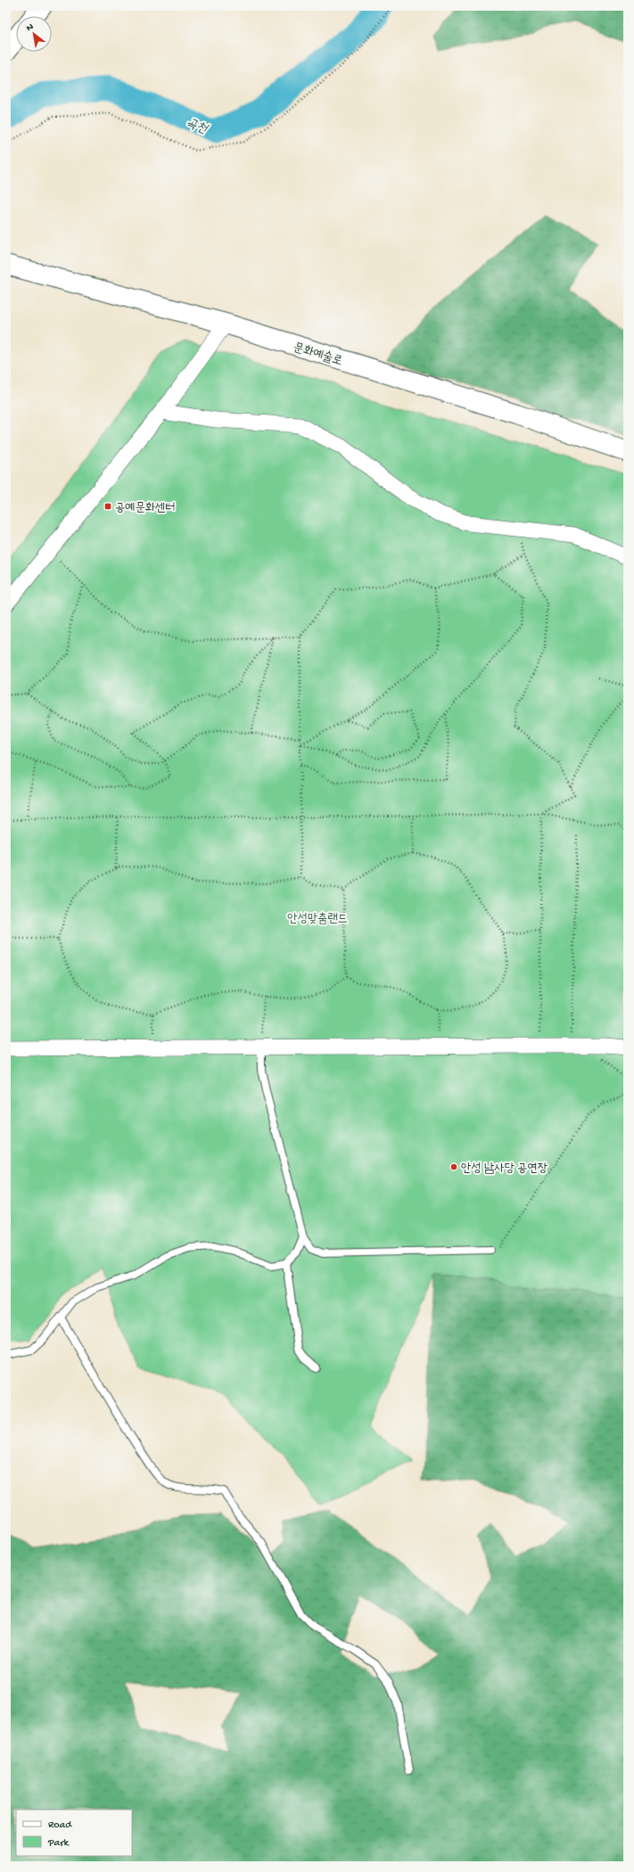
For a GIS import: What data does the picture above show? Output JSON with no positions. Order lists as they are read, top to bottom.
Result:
{
  "streets": {
    "street": ["문화예술로"]
  },
  "water": ["곡천"],
  "parks": ["안성맞춤랜드"],
  "places": {
    "transit": ["공예문화센터"],
    "other": ["안성 남사당 공연장"]
  },
  "legend": ["Road", "Park"],
  "north": "top left"
}
